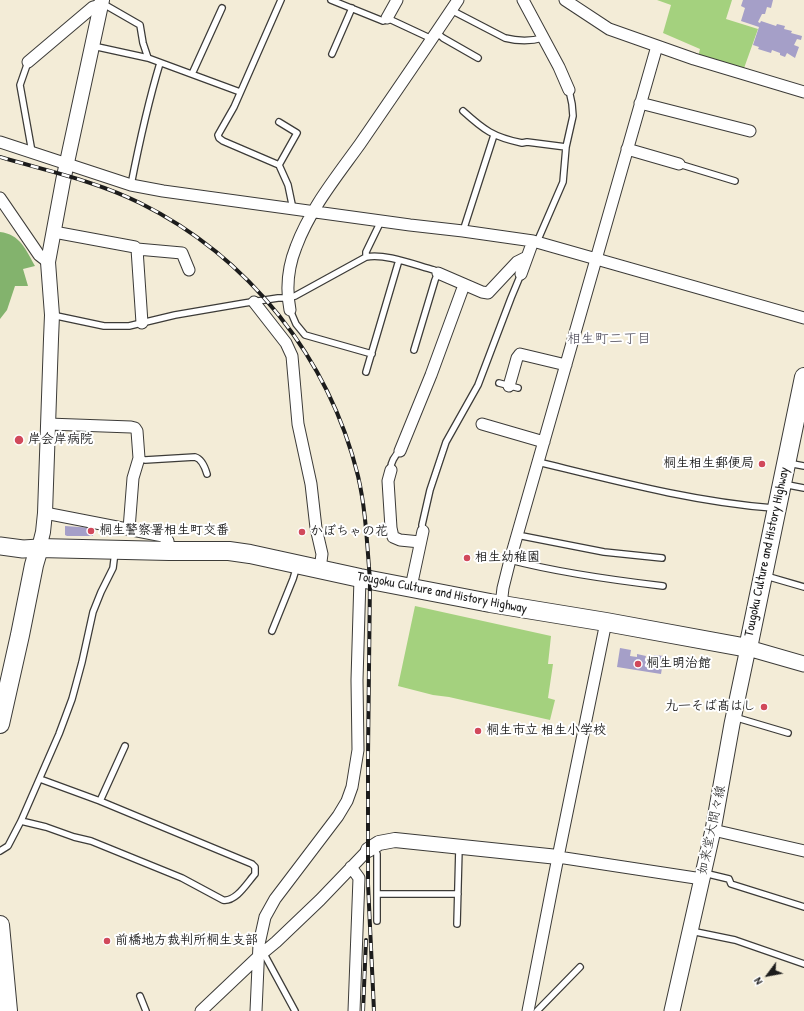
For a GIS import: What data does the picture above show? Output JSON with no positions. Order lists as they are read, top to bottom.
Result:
{
  "streets": {
    "highway": ["Tougoku Culture and History Highway"],
    "main road": ["如来堂大間々線"]
  },
  "crossings": [
    ["Tougoku Culture and History Highway", "如来堂大間々線"]
  ],
  "districts": ["相生町二丁目"],
  "places": [
    "岸会岸病院",
    "桐生相生郵便局",
    "桐生警察署相生町交番",
    "かぼちゃの花",
    "相生幼稚園",
    "桐生明治館",
    "九一そば髙はし",
    "桐生市立 相生小学校",
    "前橋地方裁判所桐生支部"
  ],
  "north": "bottom left"
}
